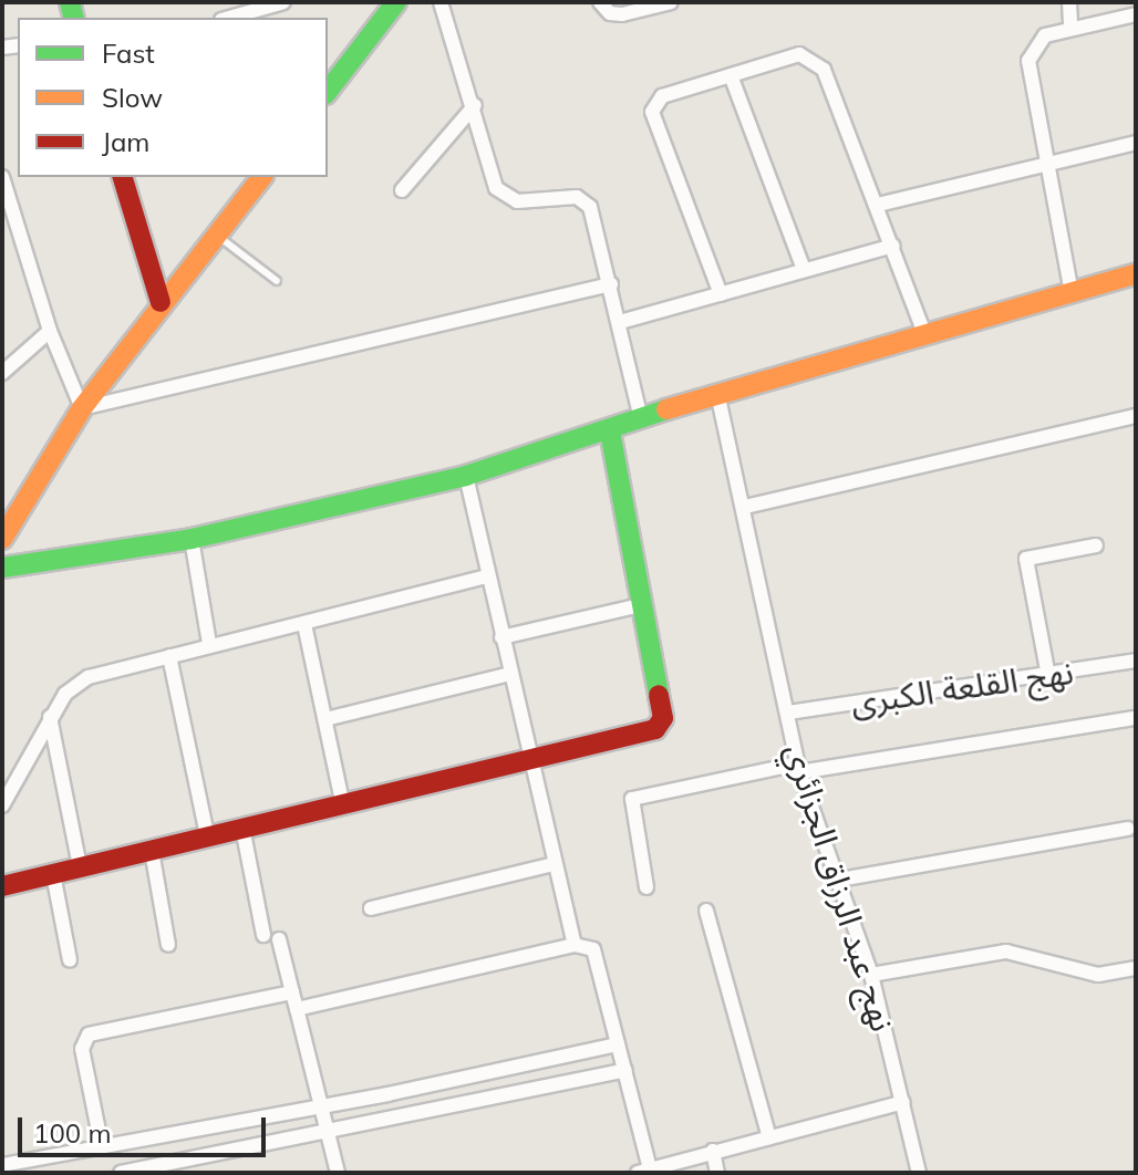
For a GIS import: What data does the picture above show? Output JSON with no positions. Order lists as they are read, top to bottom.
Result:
{
  "streets": {
    "street": ["نهج القلعة الكبرى", "نهج عبد الرزاق الجزائري"]
  },
  "crossings": [
    ["نهج القلعة الكبرى", "نهج عبد الرزاق الجزائري"]
  ],
  "legend": ["Fast", "Slow", "Jam"],
  "scale_bar": "100 m"
}
